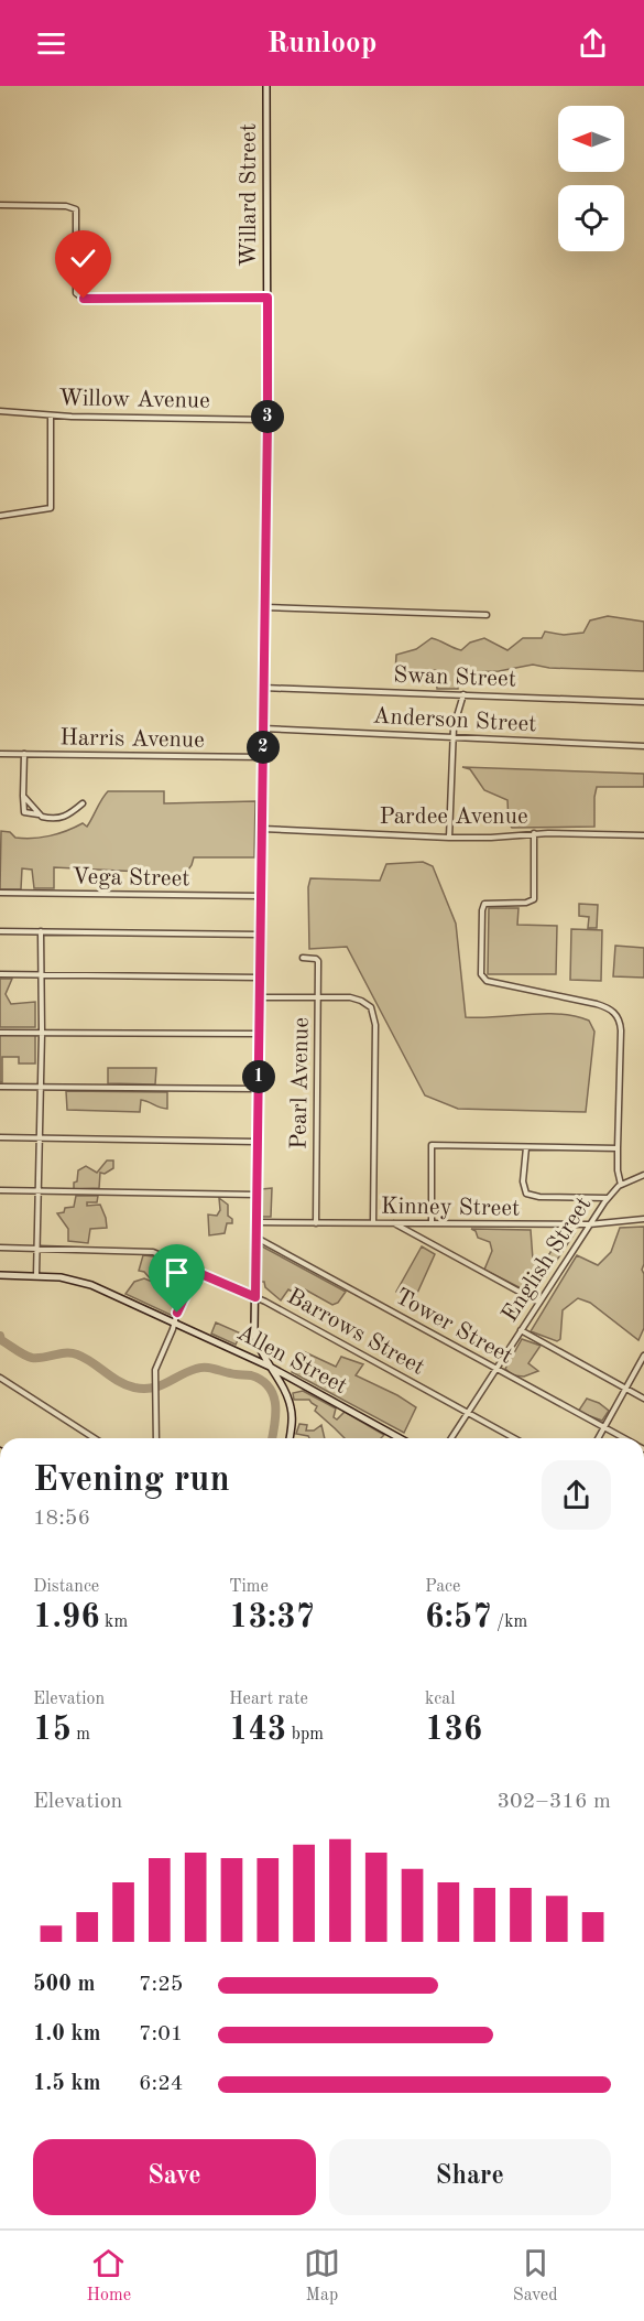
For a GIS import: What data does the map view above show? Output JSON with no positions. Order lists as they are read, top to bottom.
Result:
{
  "streets": {
    "street": [
      "Willard Street",
      "Willow Avenue",
      "Swan Street",
      "Anderson Street",
      "Harris Avenue",
      "Pardee Avenue",
      "Vega Street",
      "Pearl Avenue",
      "Kinney Street",
      "English Street",
      "Tower Street",
      "Barrows Street",
      "Allen Street"
    ]
  },
  "crossings": [
    ["Willard Street", "Willow Avenue"],
    ["Willard Street", "Swan Street"],
    ["Willard Street", "Anderson Street"],
    ["Willard Street", "Harris Avenue"],
    ["Willard Street", "Pardee Avenue"],
    ["Willard Street", "Vega Street"],
    ["Willard Street", "Kinney Street"],
    ["Willard Street", "Tower Street"],
    ["Willard Street", "Barrows Street"],
    ["Willard Street", "Allen Street"],
    ["Pearl Avenue", "Kinney Street"],
    ["Kinney Street", "English Street"],
    ["English Street", "Tower Street"],
    ["English Street", "Barrows Street"]
  ],
  "north": "left",
  "page": {
    "header": "Runloop",
    "pins": ["3", "2", "1"],
    "heading": ["Evening run", "18:56"],
    "stats": [
      ["Distance", "1.96 km"],
      ["Time", "13:37"],
      ["Pace", "6:57 /km"],
      ["Elevation", "15 m"],
      ["Heart rate", "143 bpm"],
      ["kcal", "136"]
    ],
    "chart": ["Elevation", "302–316 m"],
    "list": [
      {
        "name": "500 m",
        "note": "7:25"
      },
      {
        "name": "1.0 km",
        "note": "7:01"
      },
      {
        "name": "1.5 km",
        "note": "6:24"
      }
    ],
    "buttons": ["Save", "Share"],
    "tabs": ["Home", "Map", "Saved"]
  }
}
